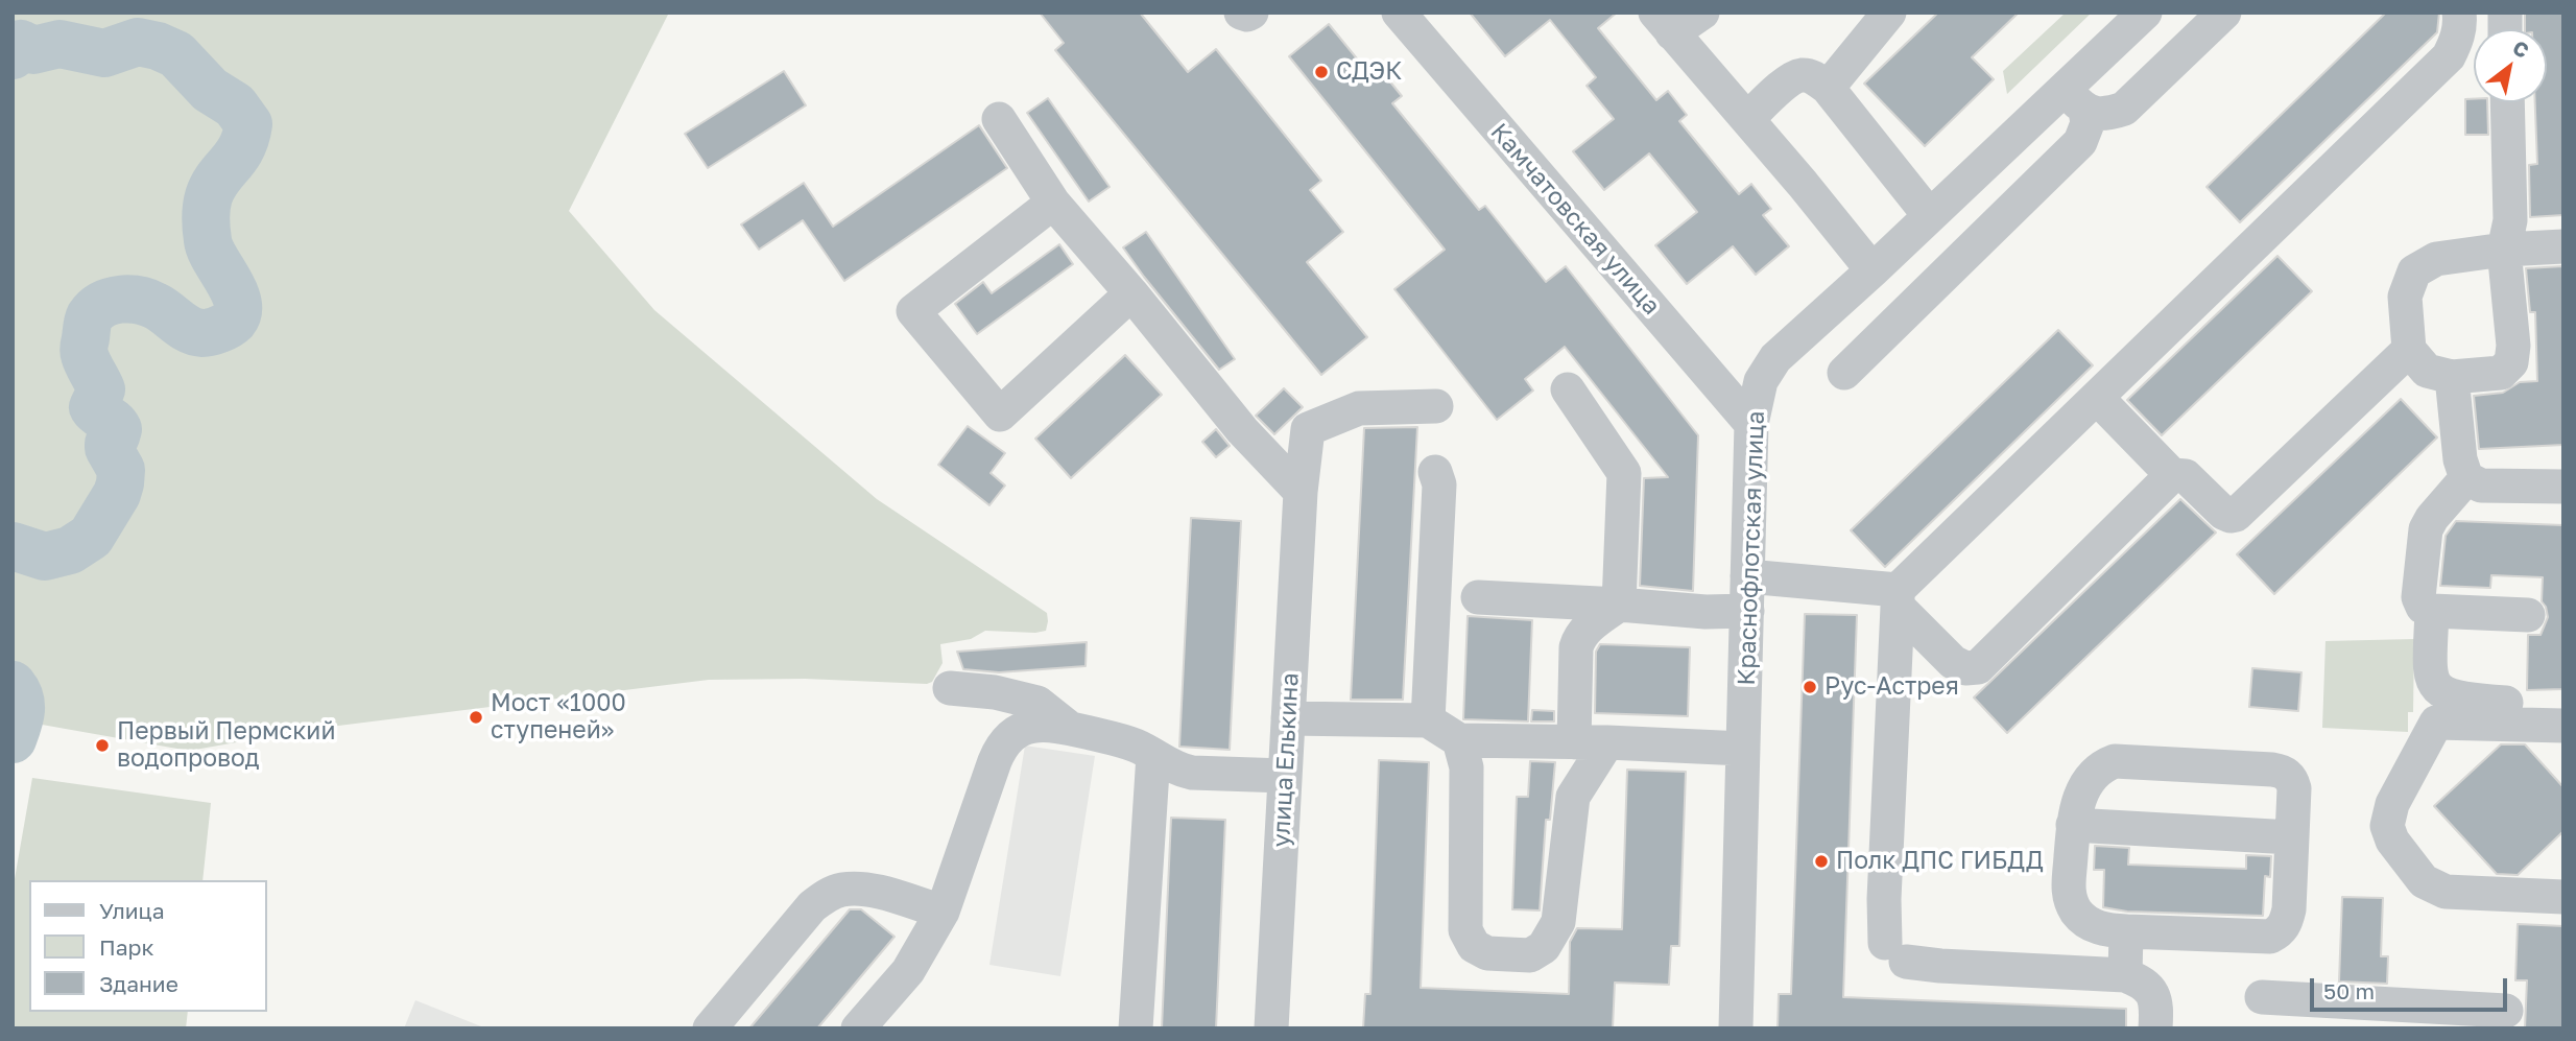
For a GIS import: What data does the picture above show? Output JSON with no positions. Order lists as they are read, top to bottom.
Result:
{
  "streets": {
    "street": ["Камчатовская улица", "Краснофлотская улица", "улица Елькина"]
  },
  "crossings": [
    ["Камчатовская улица", "Краснофлотская улица"]
  ],
  "places": [
    "СДЭК",
    "Рус-Астрея",
    "Мост «1000 ступеней»",
    "Первый Пермский водопровод",
    "Полк ДПС ГИБДД"
  ],
  "legend": ["Улица", "Парк", "Здание"],
  "scale_bar": "50 m",
  "north": "top right"
}
